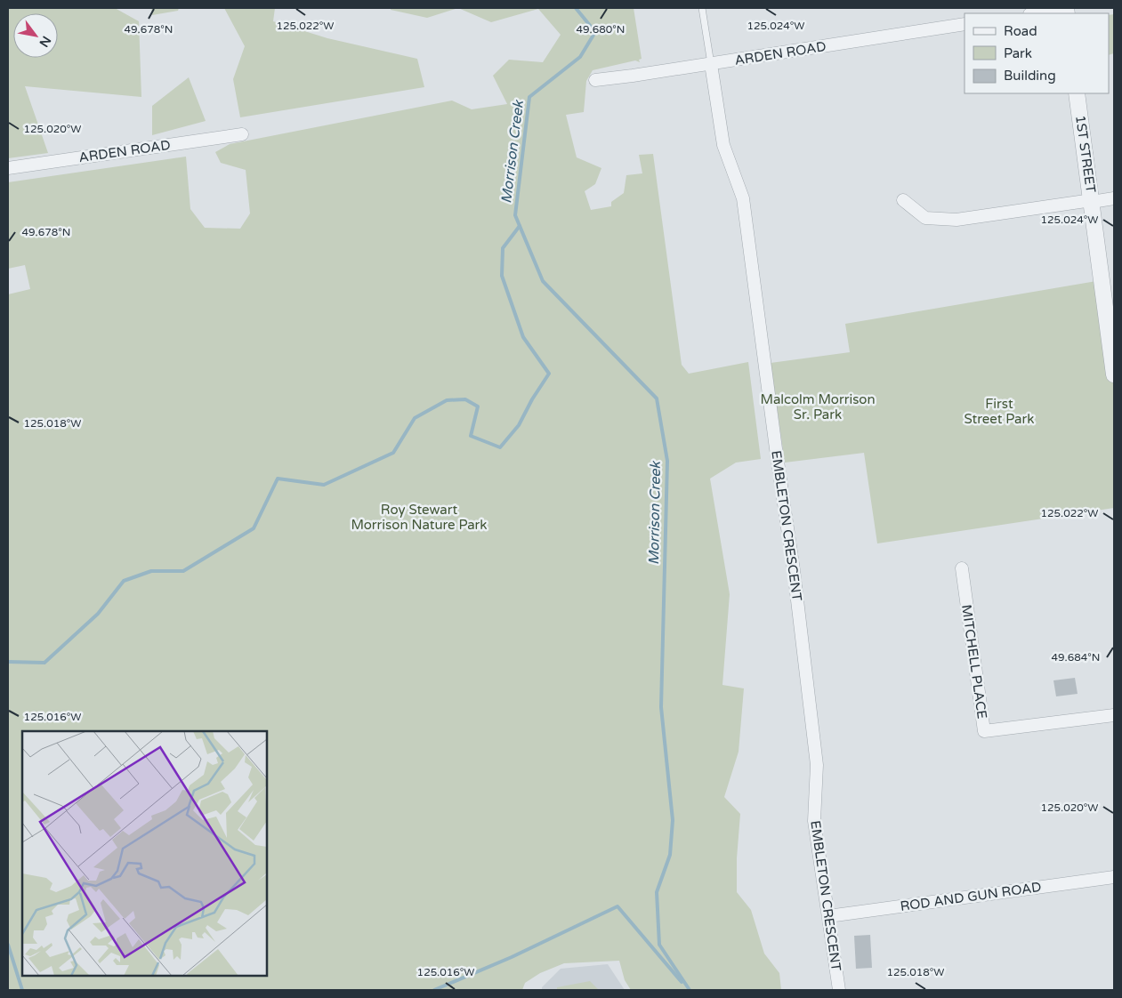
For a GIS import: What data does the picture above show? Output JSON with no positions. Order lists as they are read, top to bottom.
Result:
{
  "streets": {
    "street": [
      "ARDEN ROAD",
      "1ST STREET",
      "EMBLETON CRESCENT",
      "MITCHELL PLACE",
      "ROD AND GUN ROAD"
    ]
  },
  "crossings": [
    ["ARDEN ROAD", "EMBLETON CRESCENT"],
    ["EMBLETON CRESCENT", "ROD AND GUN ROAD"]
  ],
  "water": ["Morrison Creek"],
  "parks": ["Malcolm Morrison Sr. Park", "First Street Park", "Roy Stewart Morrison Nature Park"],
  "legend": ["Road", "Park", "Building"],
  "north": "bottom right",
  "coordinates": [
    "125.022°W",
    "125.024°W",
    "49.678°N",
    "49.680°N",
    "125.020°W",
    "125.018°W",
    "49.684°N",
    "125.016°W"
  ]
}
